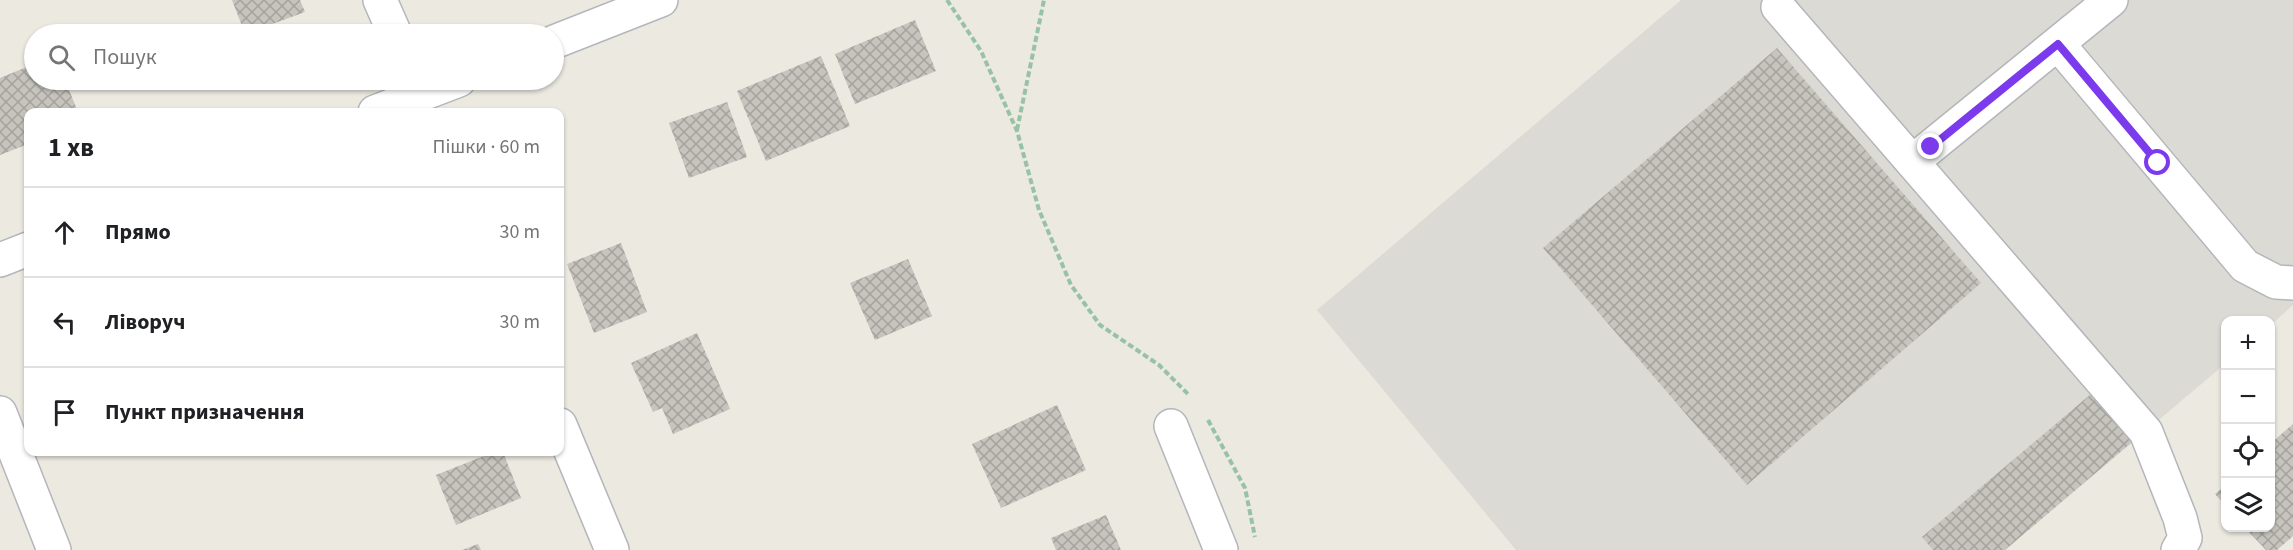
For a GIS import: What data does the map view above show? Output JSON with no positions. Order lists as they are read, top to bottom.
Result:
{
  "page": {
    "search": "Пошук",
    "heading": ["1 хв", "Пішки · 60 m"],
    "list": [
      ["Прямо", "30 m"],
      ["Ліворуч", "30 m"],
      "Пункт призначення"
    ],
    "map_buttons": ["+", "−"]
  }
}
